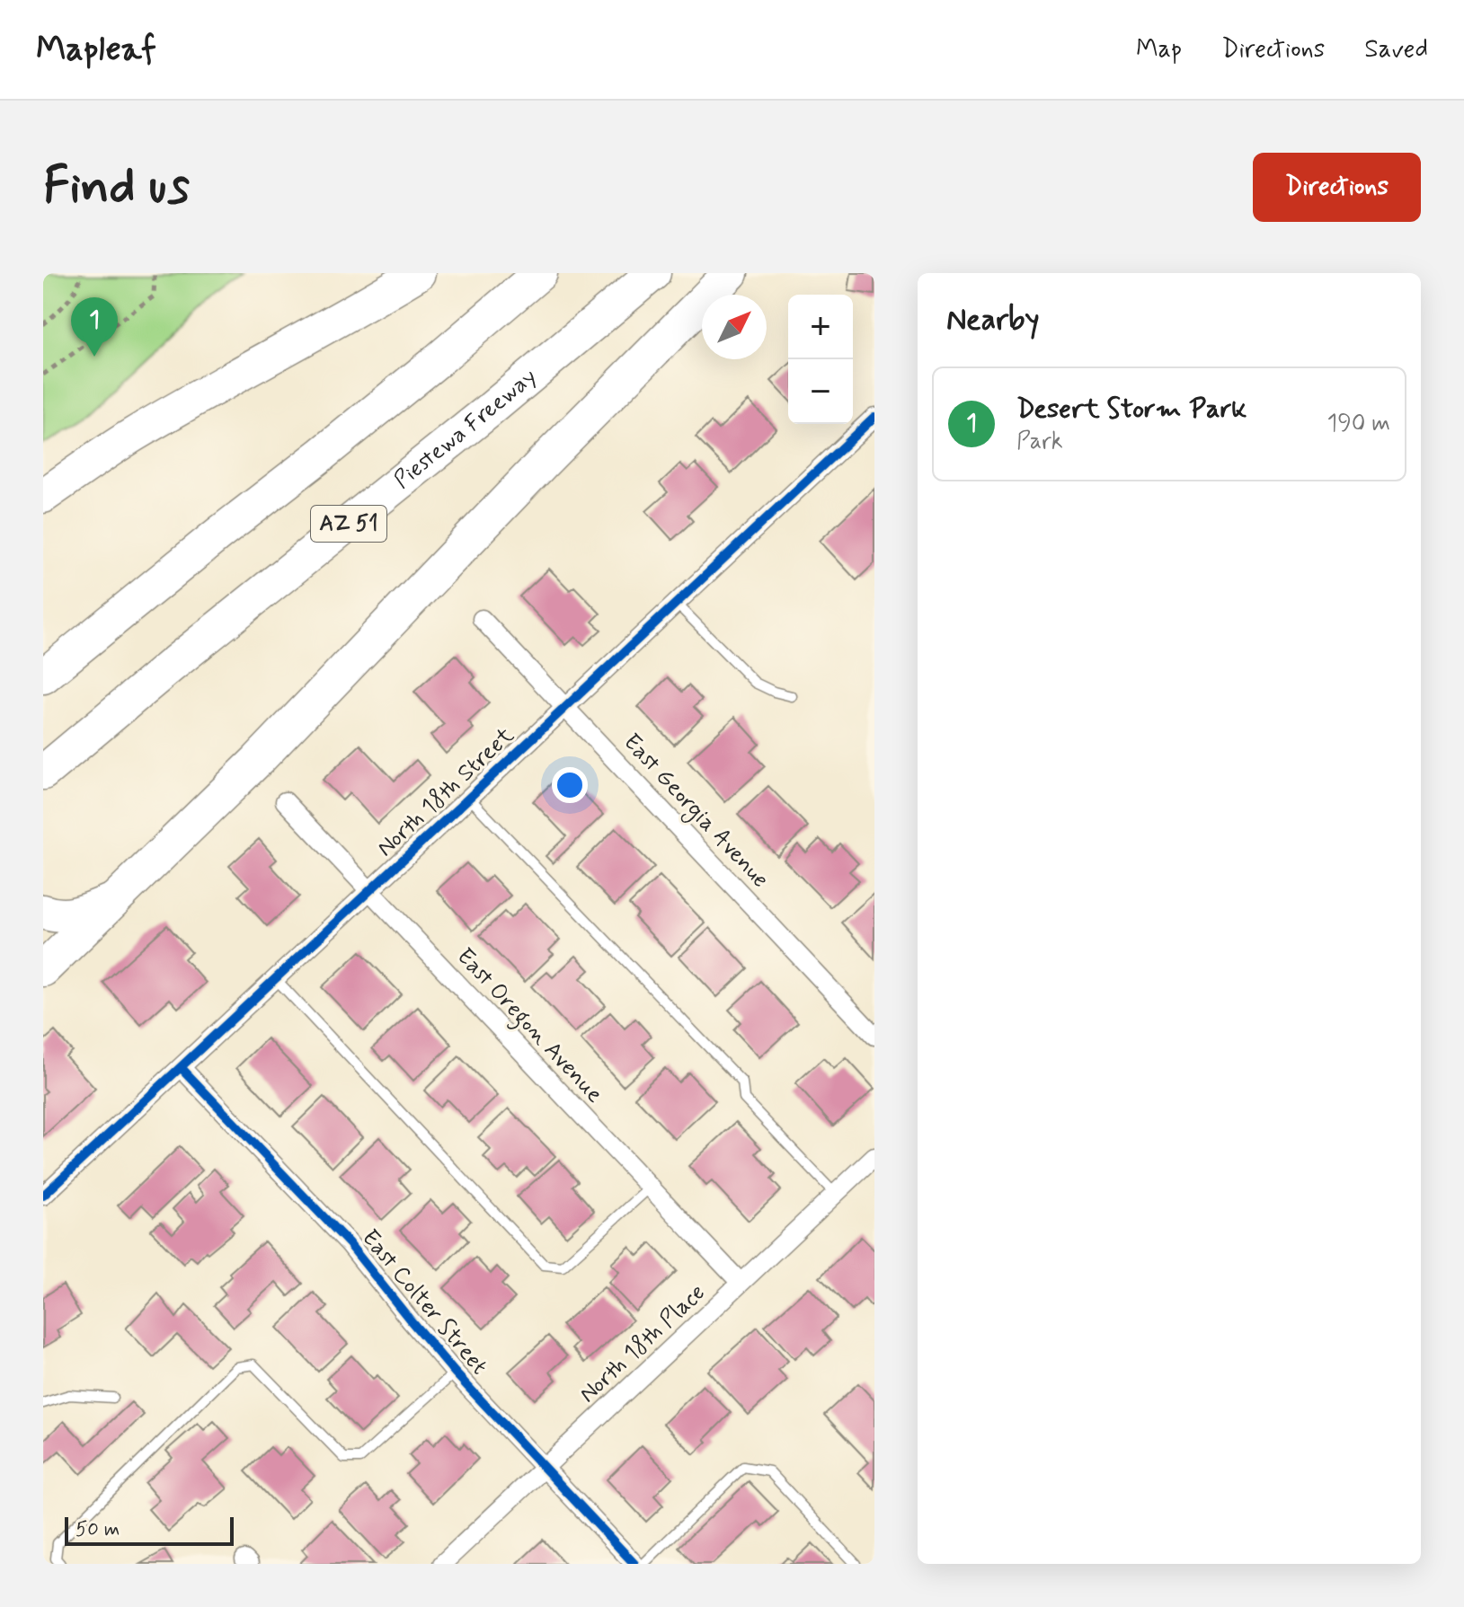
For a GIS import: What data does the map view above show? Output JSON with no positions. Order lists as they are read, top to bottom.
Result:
{
  "streets": {
    "highway": ["Piestewa Freeway", "AZ 51"],
    "street": [
      "North 18th Street",
      "East Georgia Avenue",
      "East Oregon Avenue",
      "East Colter Street",
      "North 18th Place"
    ]
  },
  "crossings": [
    ["North 18th Street", "East Georgia Avenue"],
    ["North 18th Street", "East Oregon Avenue"],
    ["North 18th Street", "East Colter Street"],
    ["East Oregon Avenue", "North 18th Place"],
    ["East Colter Street", "North 18th Place"]
  ],
  "scale_bar": "50 m",
  "north": "top right",
  "page": {
    "header": "Mapleaf",
    "nav": ["Map", "Directions", "Saved"],
    "buttons": "Directions",
    "title": "Find us",
    "heading": "Nearby",
    "map_buttons": ["+", "−"],
    "pins": "1",
    "list": [
      {
        "mark": "1",
        "name": "Desert Storm Park",
        "note": "Park",
        "value": "190 m"
      }
    ],
    "scale": "50 m"
  }
}
